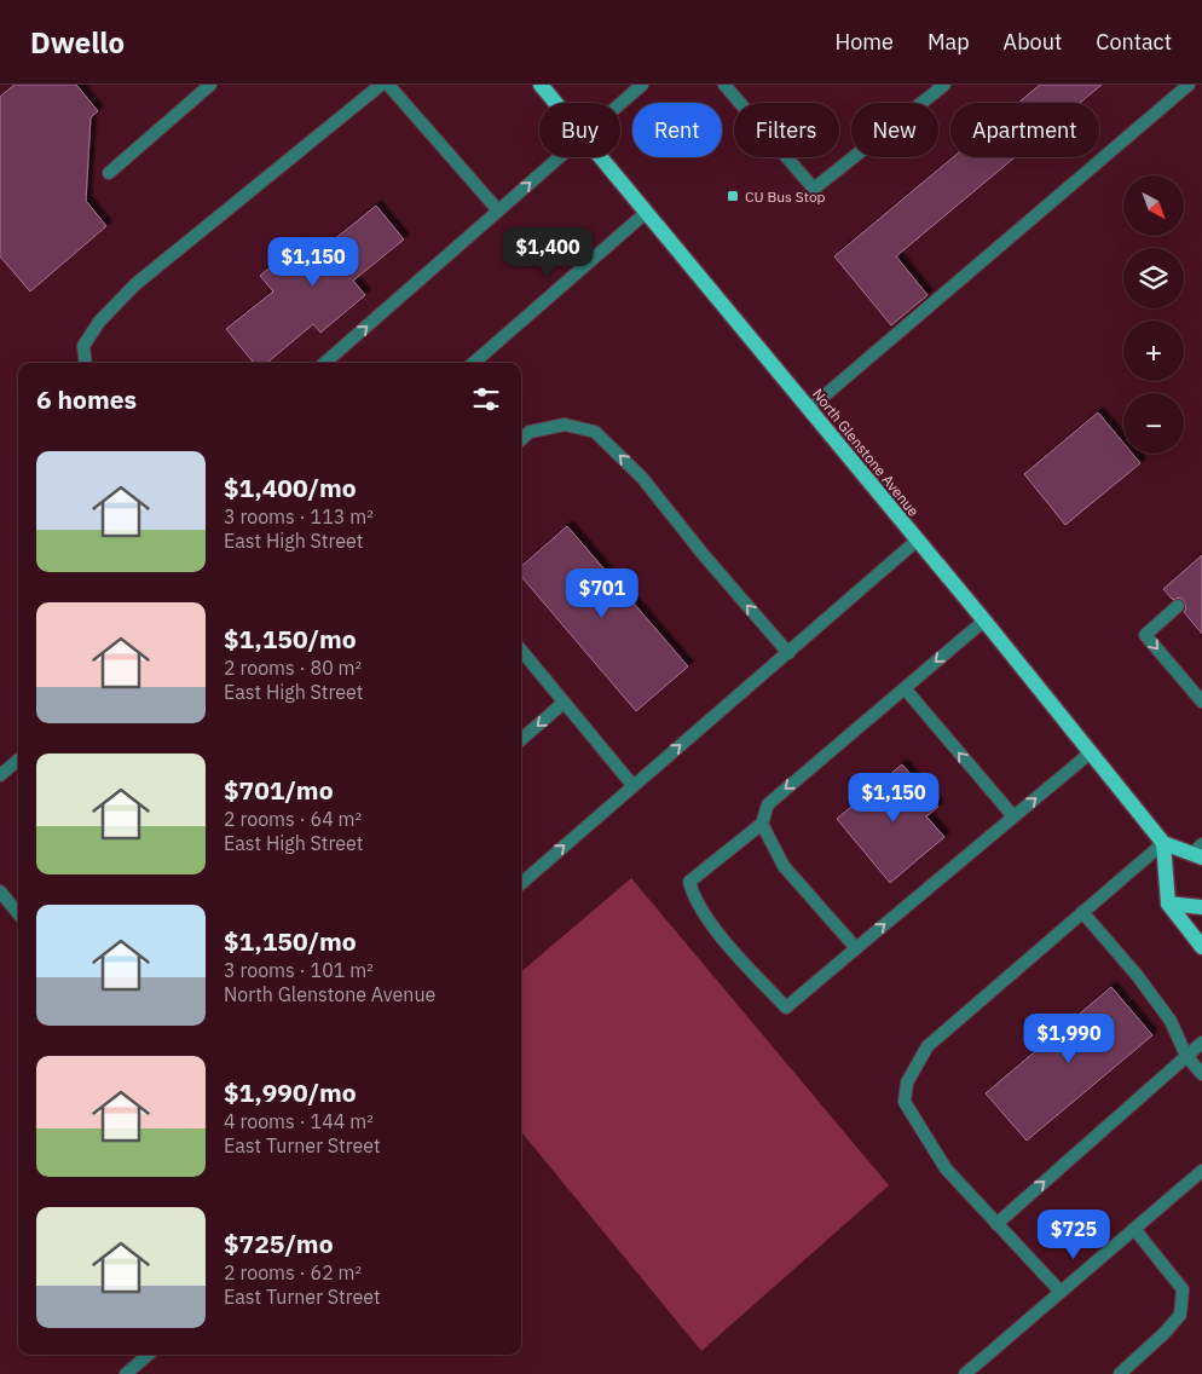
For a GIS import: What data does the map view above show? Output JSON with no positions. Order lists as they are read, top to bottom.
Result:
{
  "streets": {
    "main road": ["North Glenstone Avenue"]
  },
  "places": {
    "transit": ["CU Bus Stop"]
  },
  "north": "bottom right",
  "page": {
    "header": "Dwello",
    "nav": [
      "Home",
      "Map",
      "About",
      "Contact"
    ],
    "chip": [
      "Buy",
      "Rent",
      "Filters",
      "New",
      "Apartment"
    ],
    "map_buttons": ["+", "−"],
    "price": [
      "$1,400",
      "$1,150",
      "$701",
      "$1,150",
      "$1,990",
      "$725"
    ],
    "heading": "6 homes",
    "list": [
      {
        "name": "$1,400/mo",
        "note": "3 rooms · 113 m² · East High Street"
      },
      {
        "name": "$1,150/mo",
        "note": "2 rooms · 80 m² · East High Street"
      },
      {
        "name": "$701/mo",
        "note": "2 rooms · 64 m² · East High Street"
      },
      {
        "name": "$1,150/mo",
        "note": "3 rooms · 101 m² · North Glenstone Avenue"
      },
      {
        "name": "$1,990/mo",
        "note": "4 rooms · 144 m² · East Turner Street"
      },
      {
        "name": "$725/mo",
        "note": "2 rooms · 62 m² · East Turner Street"
      }
    ]
  }
}
